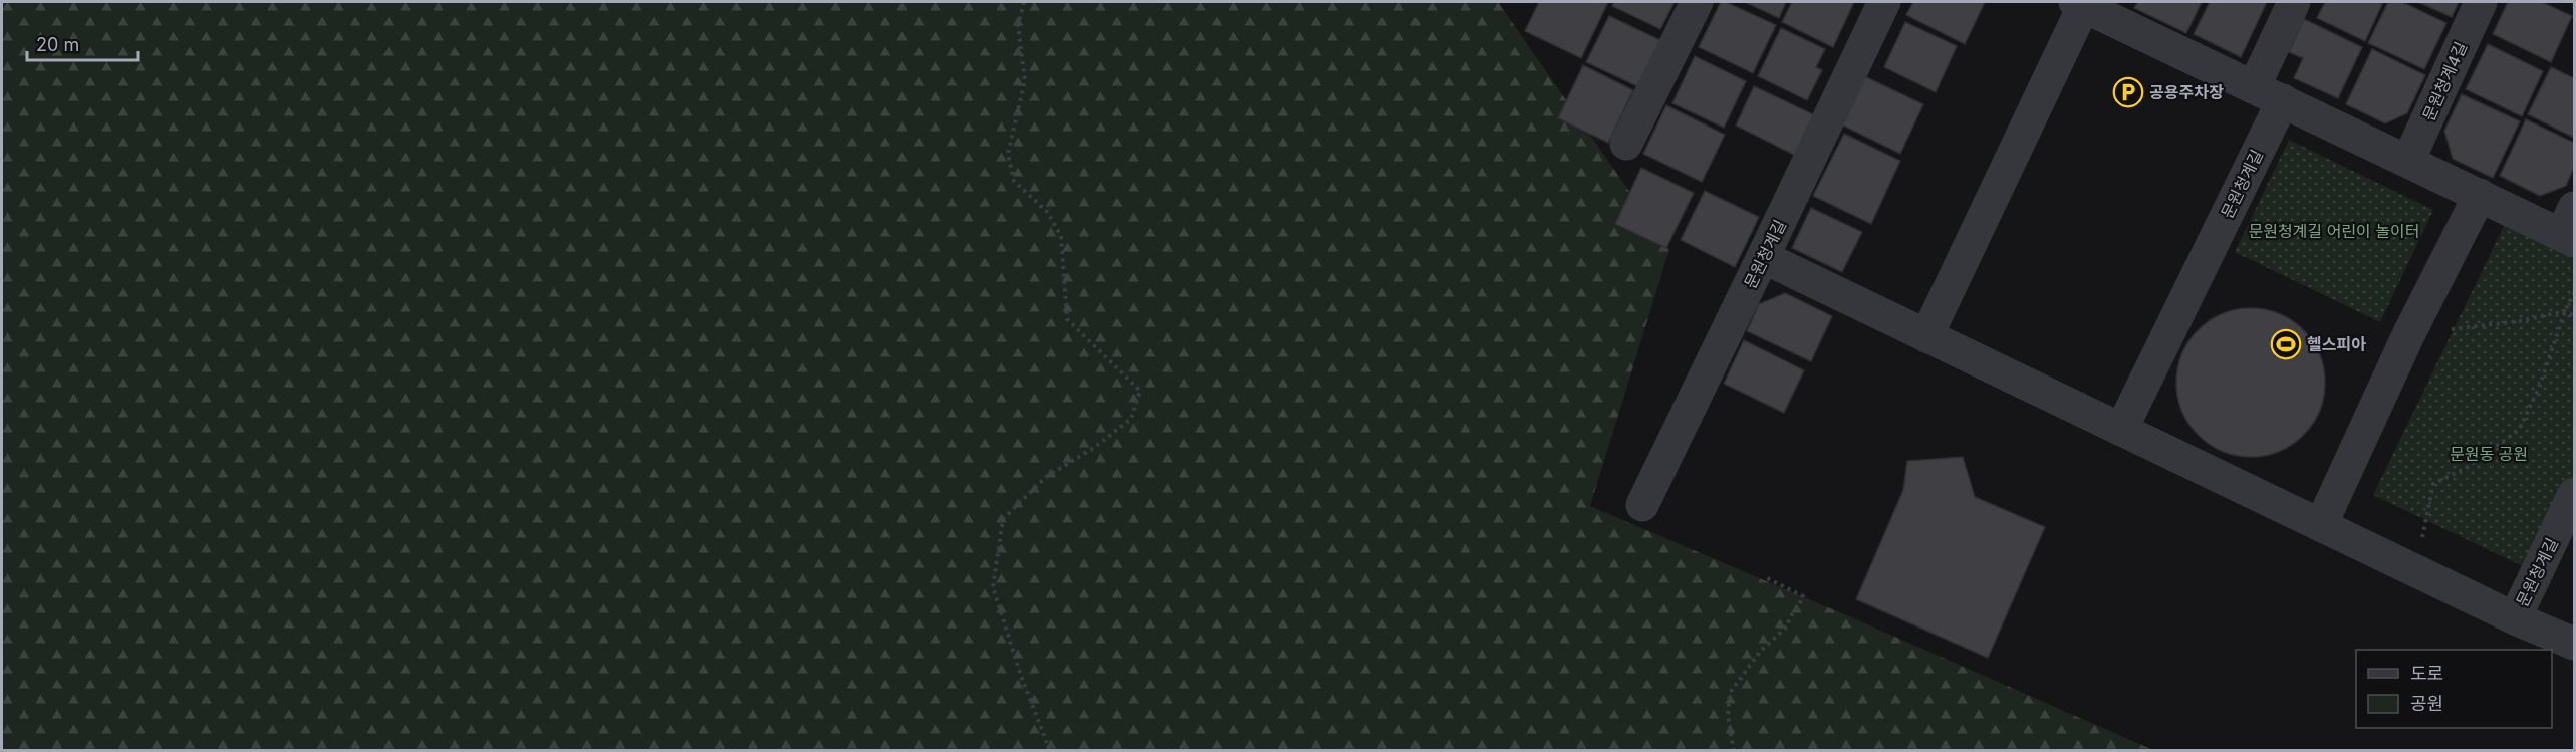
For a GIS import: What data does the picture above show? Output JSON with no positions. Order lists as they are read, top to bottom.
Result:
{
  "streets": {
    "street": ["문원청계4길", "문원청계길"]
  },
  "parks": ["문원청계길 어린이 놀이터", "문원동 공원"],
  "places": {
    "parking": ["공용주차장"],
    "sports": ["헬스피아"]
  },
  "legend": ["도로", "공원"],
  "scale_bar": "20 m"
}
